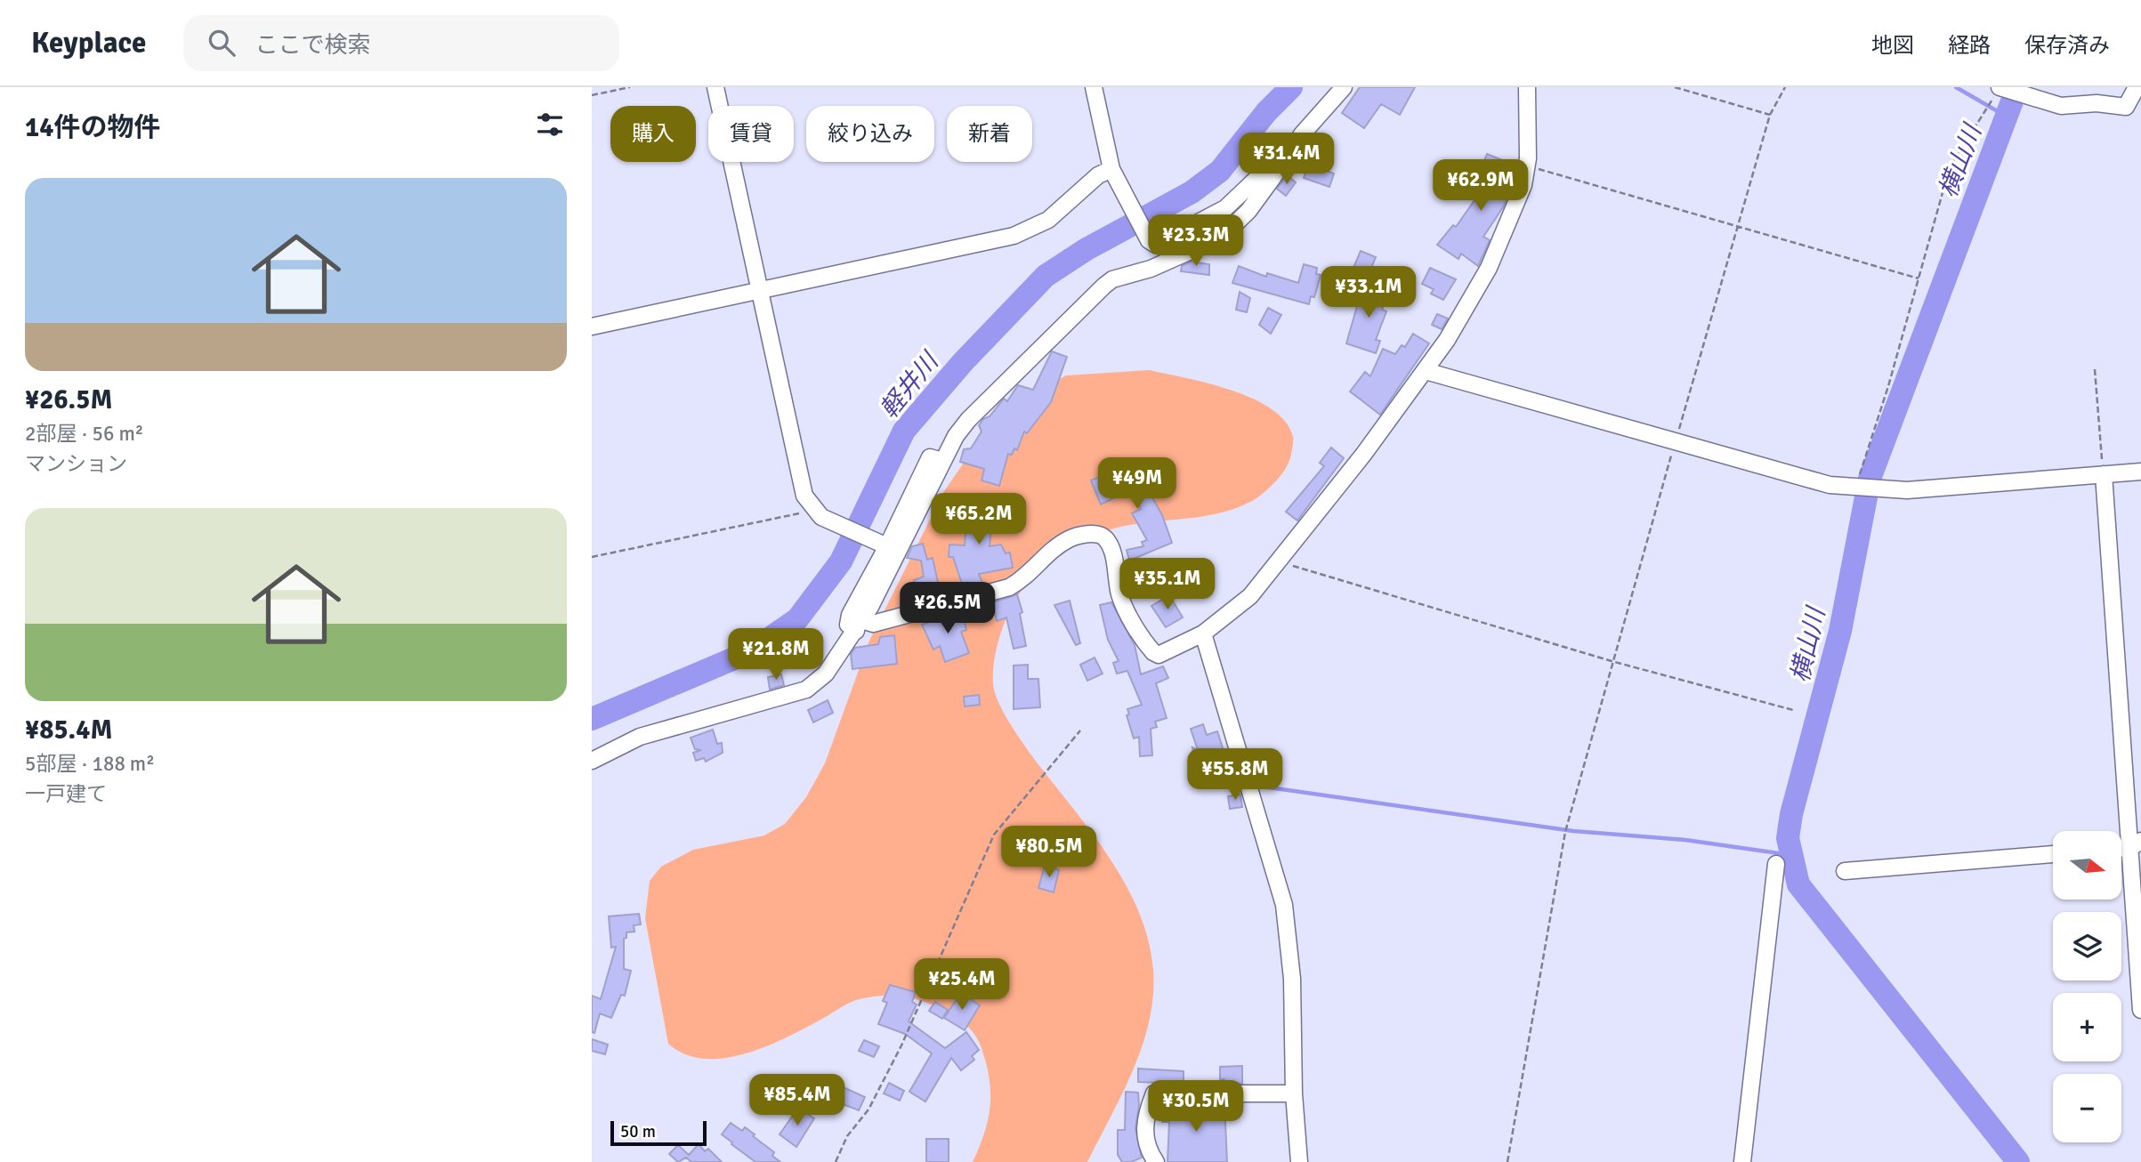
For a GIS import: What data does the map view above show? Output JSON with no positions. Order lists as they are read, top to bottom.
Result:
{
  "water": ["横山川", "軽井川"],
  "scale_bar": "50 m",
  "north": "right",
  "page": {
    "header": "Keyplace",
    "search": "ここで検索",
    "nav": ["地図", "経路", "保存済み"],
    "heading": "14件の物件",
    "chip": [
      "購入",
      "賃貸",
      "絞り込み",
      "新着"
    ],
    "price": [
      "¥31.4M",
      "¥62.9M",
      "¥23.3M",
      "¥33.1M",
      "¥49M",
      "¥65.2M",
      "¥35.1M",
      "¥26.5M",
      "¥21.8M",
      "¥55.8M",
      "¥80.5M",
      "¥25.4M",
      "¥85.4M",
      "¥30.5M"
    ],
    "list": [
      {
        "name": "¥26.5M",
        "note": "2部屋 · 56 m² · マンション"
      },
      {
        "name": "¥85.4M",
        "note": "5部屋 · 188 m² · 一戸建て"
      }
    ],
    "map_buttons": ["+", "−"],
    "scale": "50 m"
  }
}
